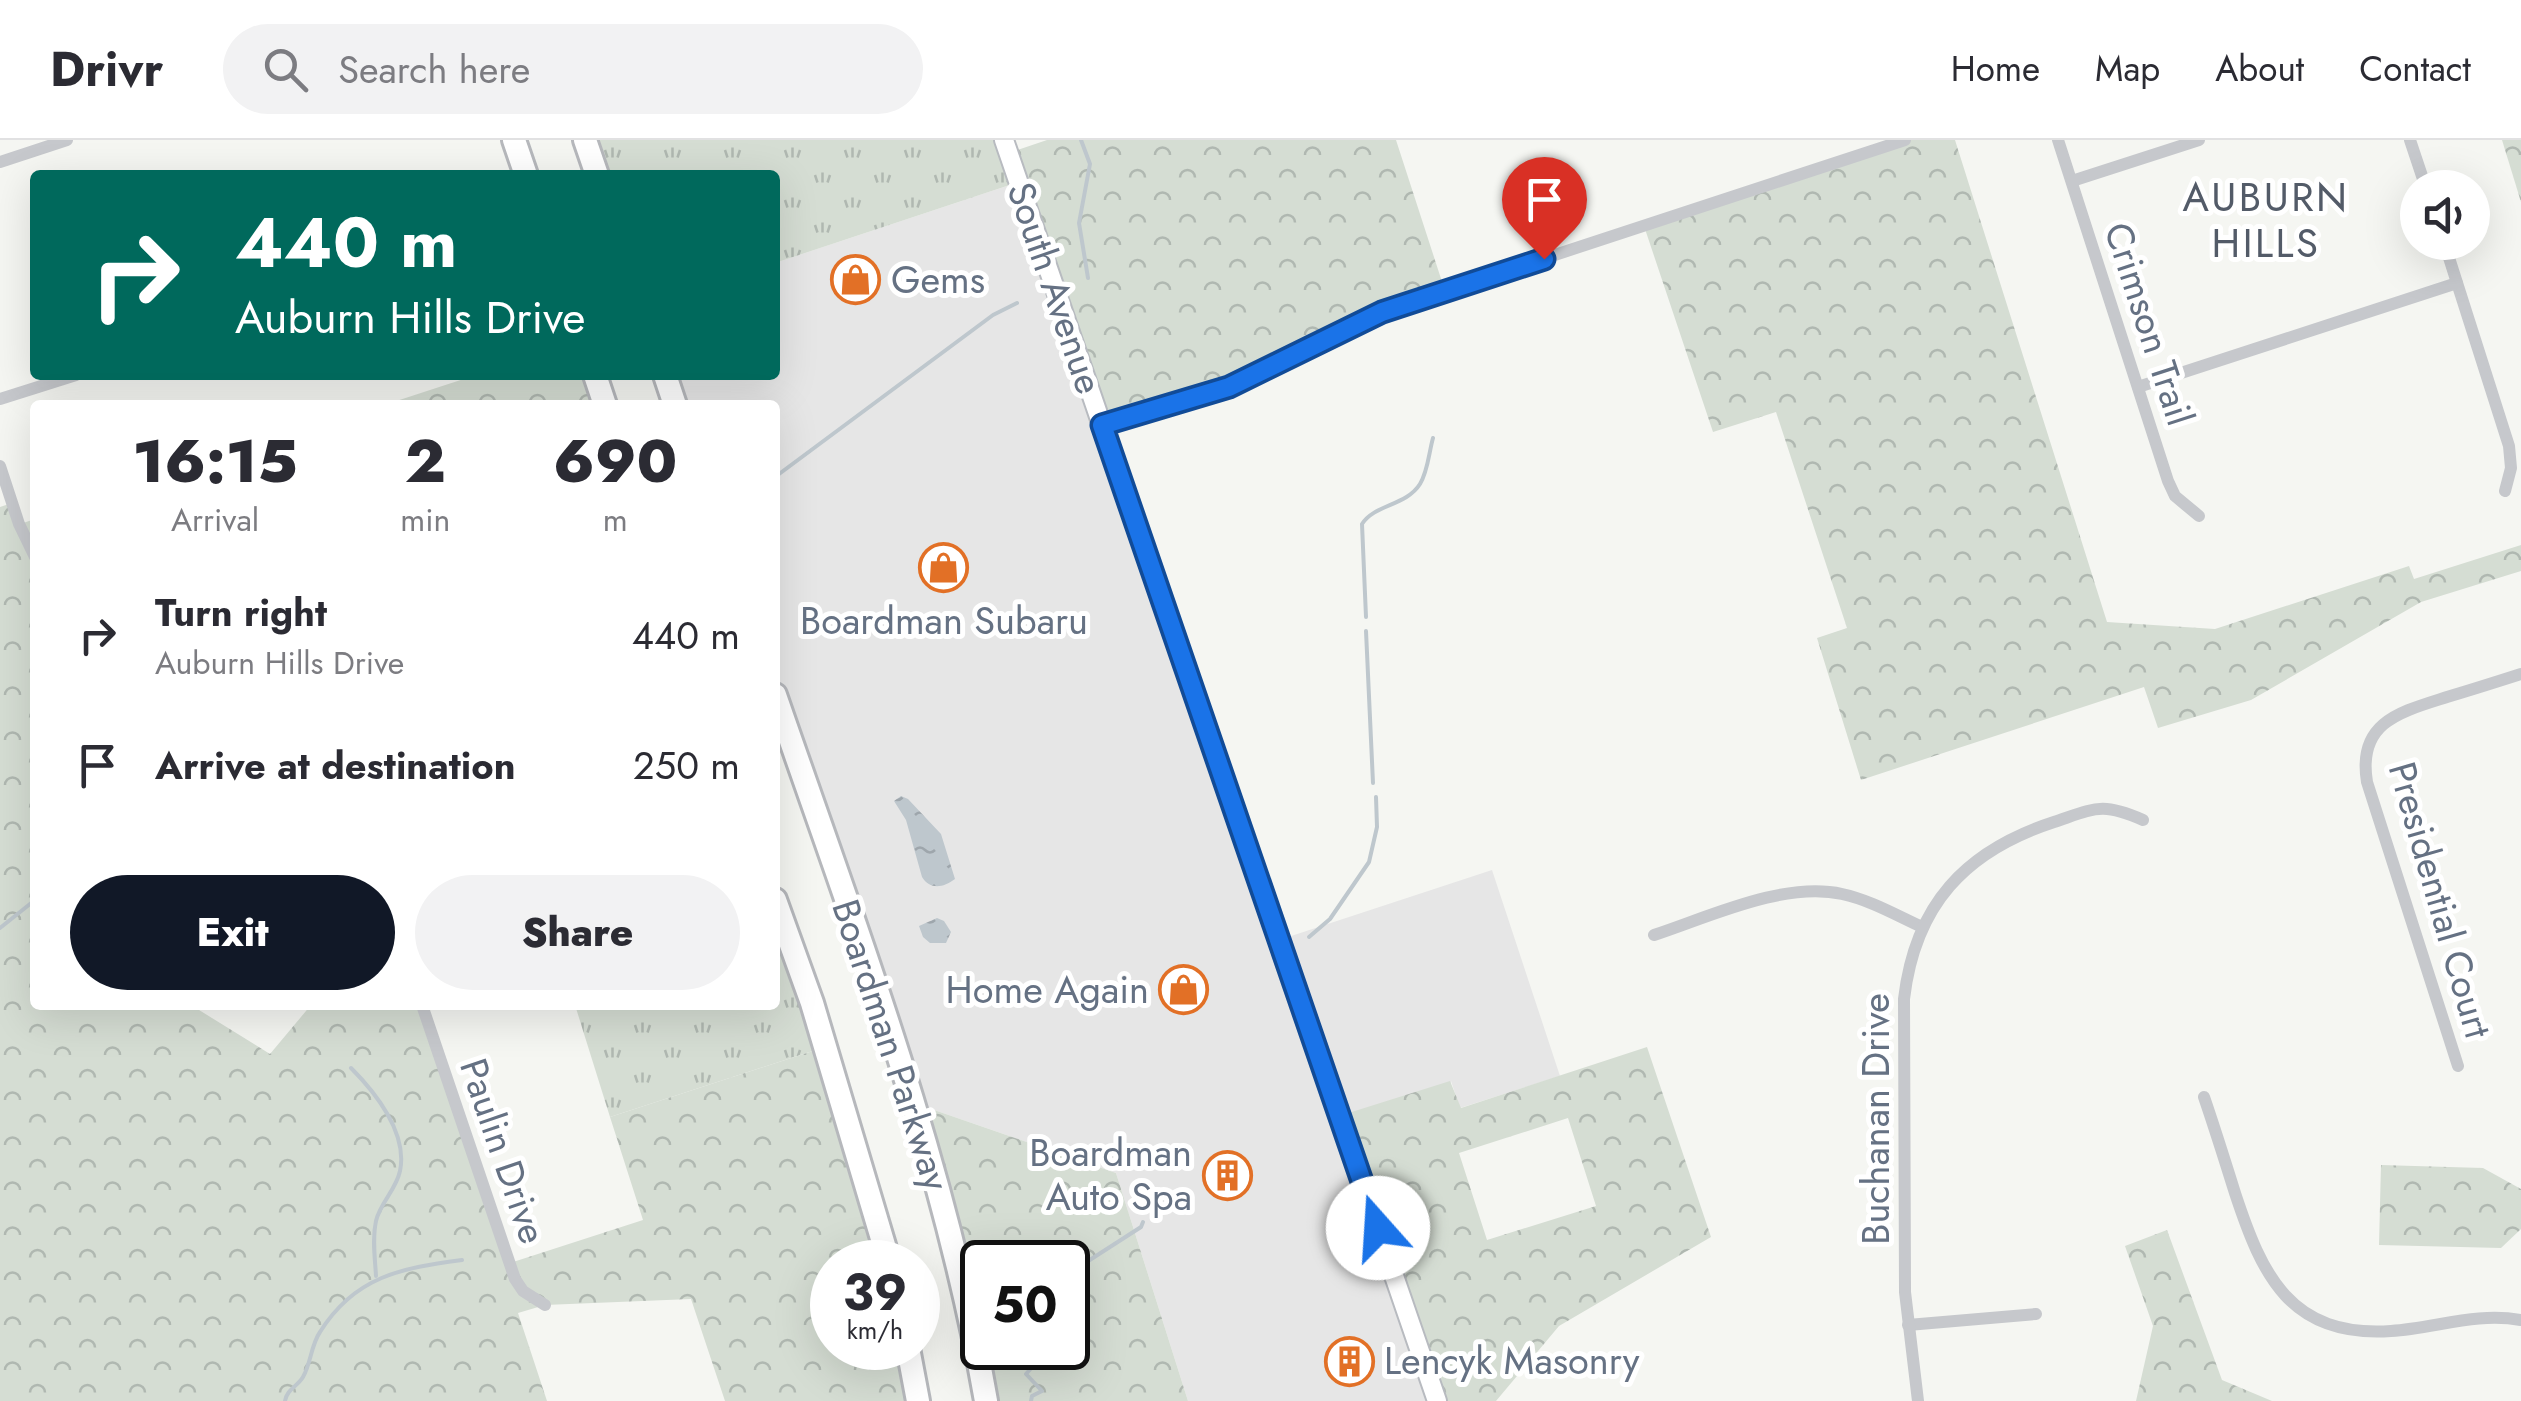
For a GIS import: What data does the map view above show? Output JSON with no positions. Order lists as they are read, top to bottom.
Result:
{
  "streets": {
    "highway": ["Boardman Parkway"],
    "main road": ["South Avenue"],
    "street": [
      "Crimson Trail",
      "Presidential Court",
      "Buchanan Drive",
      "Paulin Drive"
    ]
  },
  "districts": ["AUBURN HILLS"],
  "places": {
    "shop": ["Gems", "Boardman Subaru", "Home Again"],
    "building": ["Boardman Auto Spa", "Lencyk Masonry"]
  },
  "page": {
    "header": "Drivr",
    "search": "Search here",
    "nav": [
      "Home",
      "Map",
      "About",
      "Contact"
    ],
    "turn": ["440 m", "Auburn Hills Drive"],
    "eta": [
      "16:15",
      "Arrival",
      "2",
      "min",
      "690",
      "m"
    ],
    "list": [
      {
        "name": "Turn right",
        "note": "Auburn Hills Drive",
        "value": "440 m"
      },
      {
        "name": "Arrive at destination",
        "value": "250 m"
      }
    ],
    "buttons": ["Exit", "Share"],
    "speed": "39 km/h",
    "limit": "50"
  }
}
